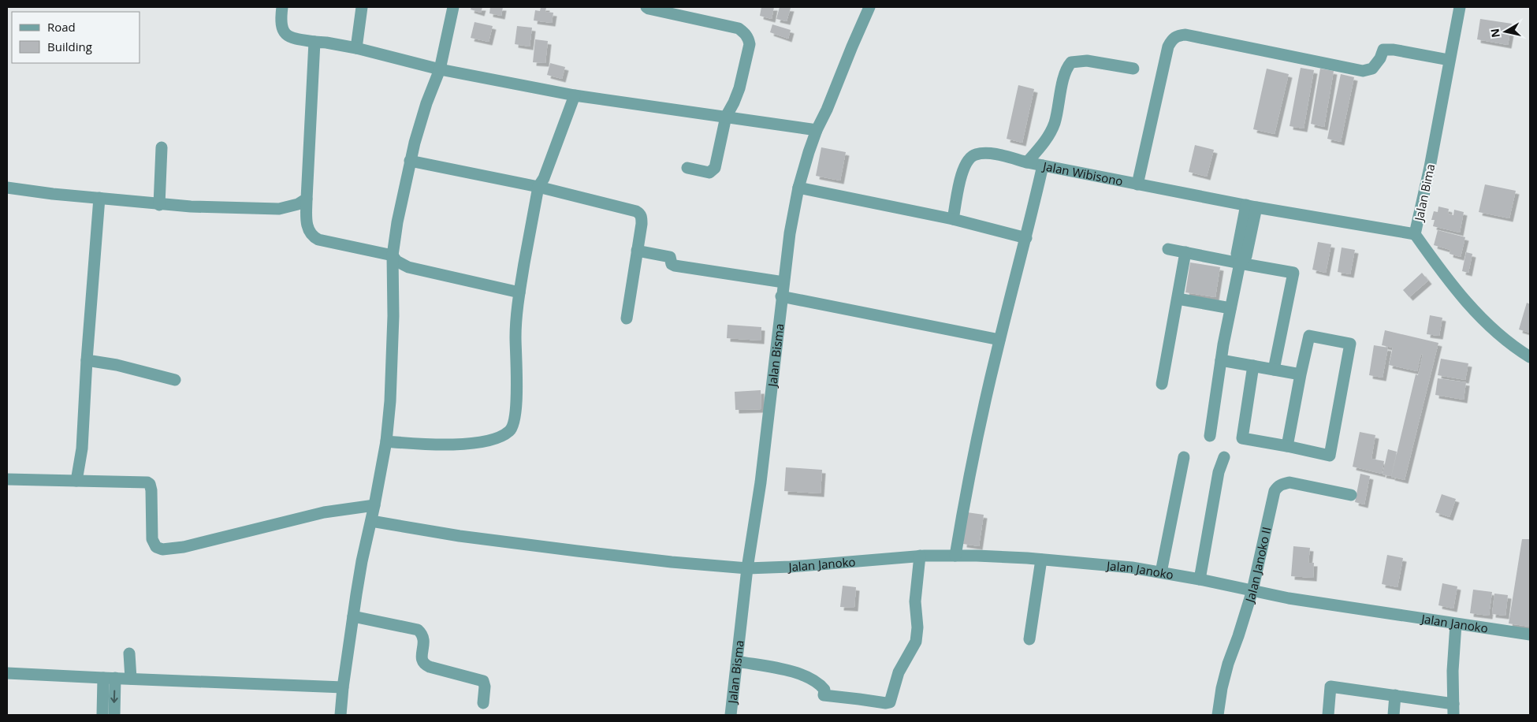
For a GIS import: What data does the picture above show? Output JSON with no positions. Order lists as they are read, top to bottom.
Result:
{
  "streets": {
    "street": [
      "Jalan Wibisono",
      "Jalan Bima",
      "Jalan Bisma",
      "Jalan Janoko",
      "Jalan Janoko II"
    ]
  },
  "crossings": [
    ["Jalan Wibisono", "Jalan Bima"],
    ["Jalan Bisma", "Jalan Janoko"],
    ["Jalan Janoko", "Jalan Janoko II"]
  ],
  "legend": ["Road", "Building"],
  "north": "left"
}
